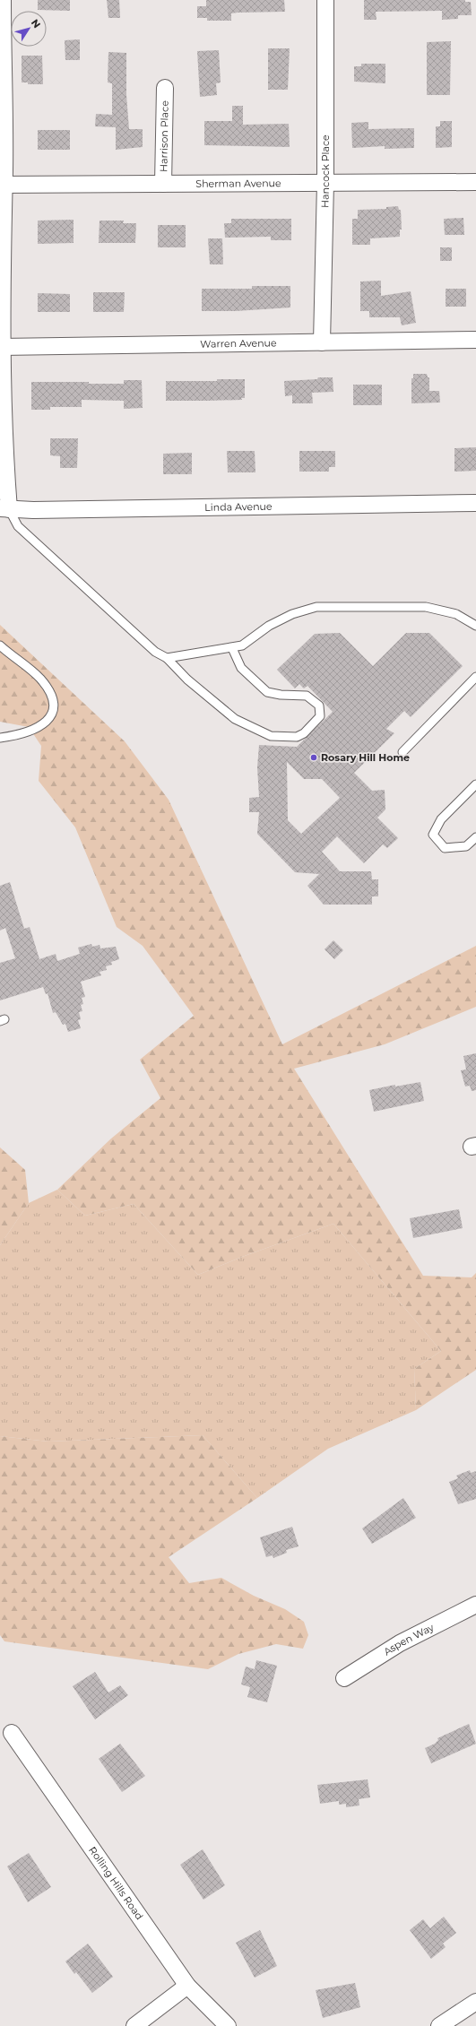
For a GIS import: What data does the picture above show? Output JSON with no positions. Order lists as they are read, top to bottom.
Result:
{
  "streets": {
    "street": [
      "Harrison Place",
      "Hancock Place",
      "Sherman Avenue",
      "Warren Avenue",
      "Linda Avenue",
      "Aspen Way",
      "Rolling Hills Road"
    ]
  },
  "crossings": [
    ["Harrison Place", "Sherman Avenue"],
    ["Hancock Place", "Sherman Avenue"],
    ["Hancock Place", "Warren Avenue"]
  ],
  "places": ["Rosary Hill Home"],
  "north": "top right"
}
